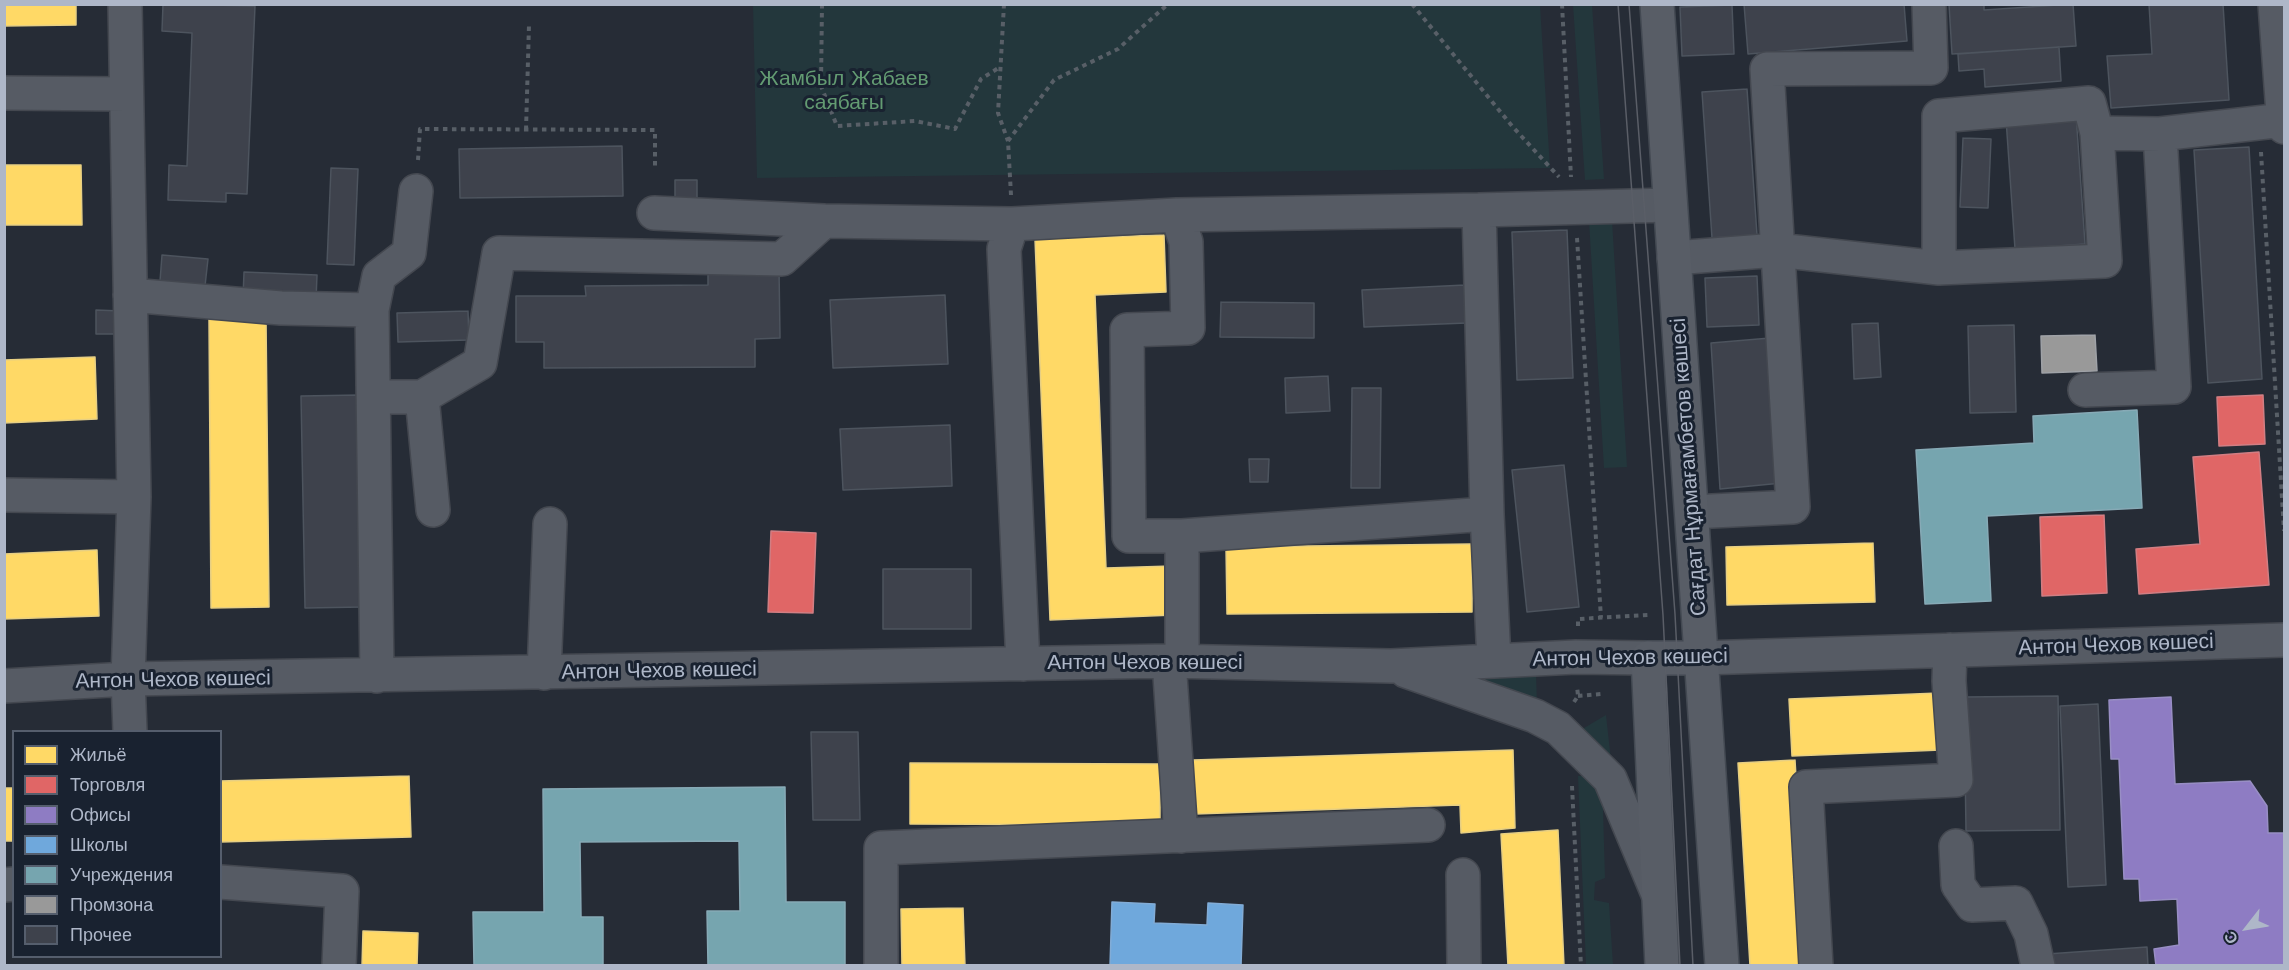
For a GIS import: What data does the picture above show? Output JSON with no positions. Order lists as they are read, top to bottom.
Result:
{
  "streets": {
    "main road": ["Сағдат Нұрмағамбетов көшесі", "Антон Чехов көшесі"]
  },
  "crossings": [
    ["Сағдат Нұрмағамбетов көшесі", "Антон Чехов көшесі"]
  ],
  "parks": ["Жамбыл Жабаев саябағы"],
  "legend": [
    "Жильё",
    "Торговля",
    "Офисы",
    "Школы",
    "Учреждения",
    "Промзона",
    "Прочее"
  ],
  "north": "bottom left"
}
